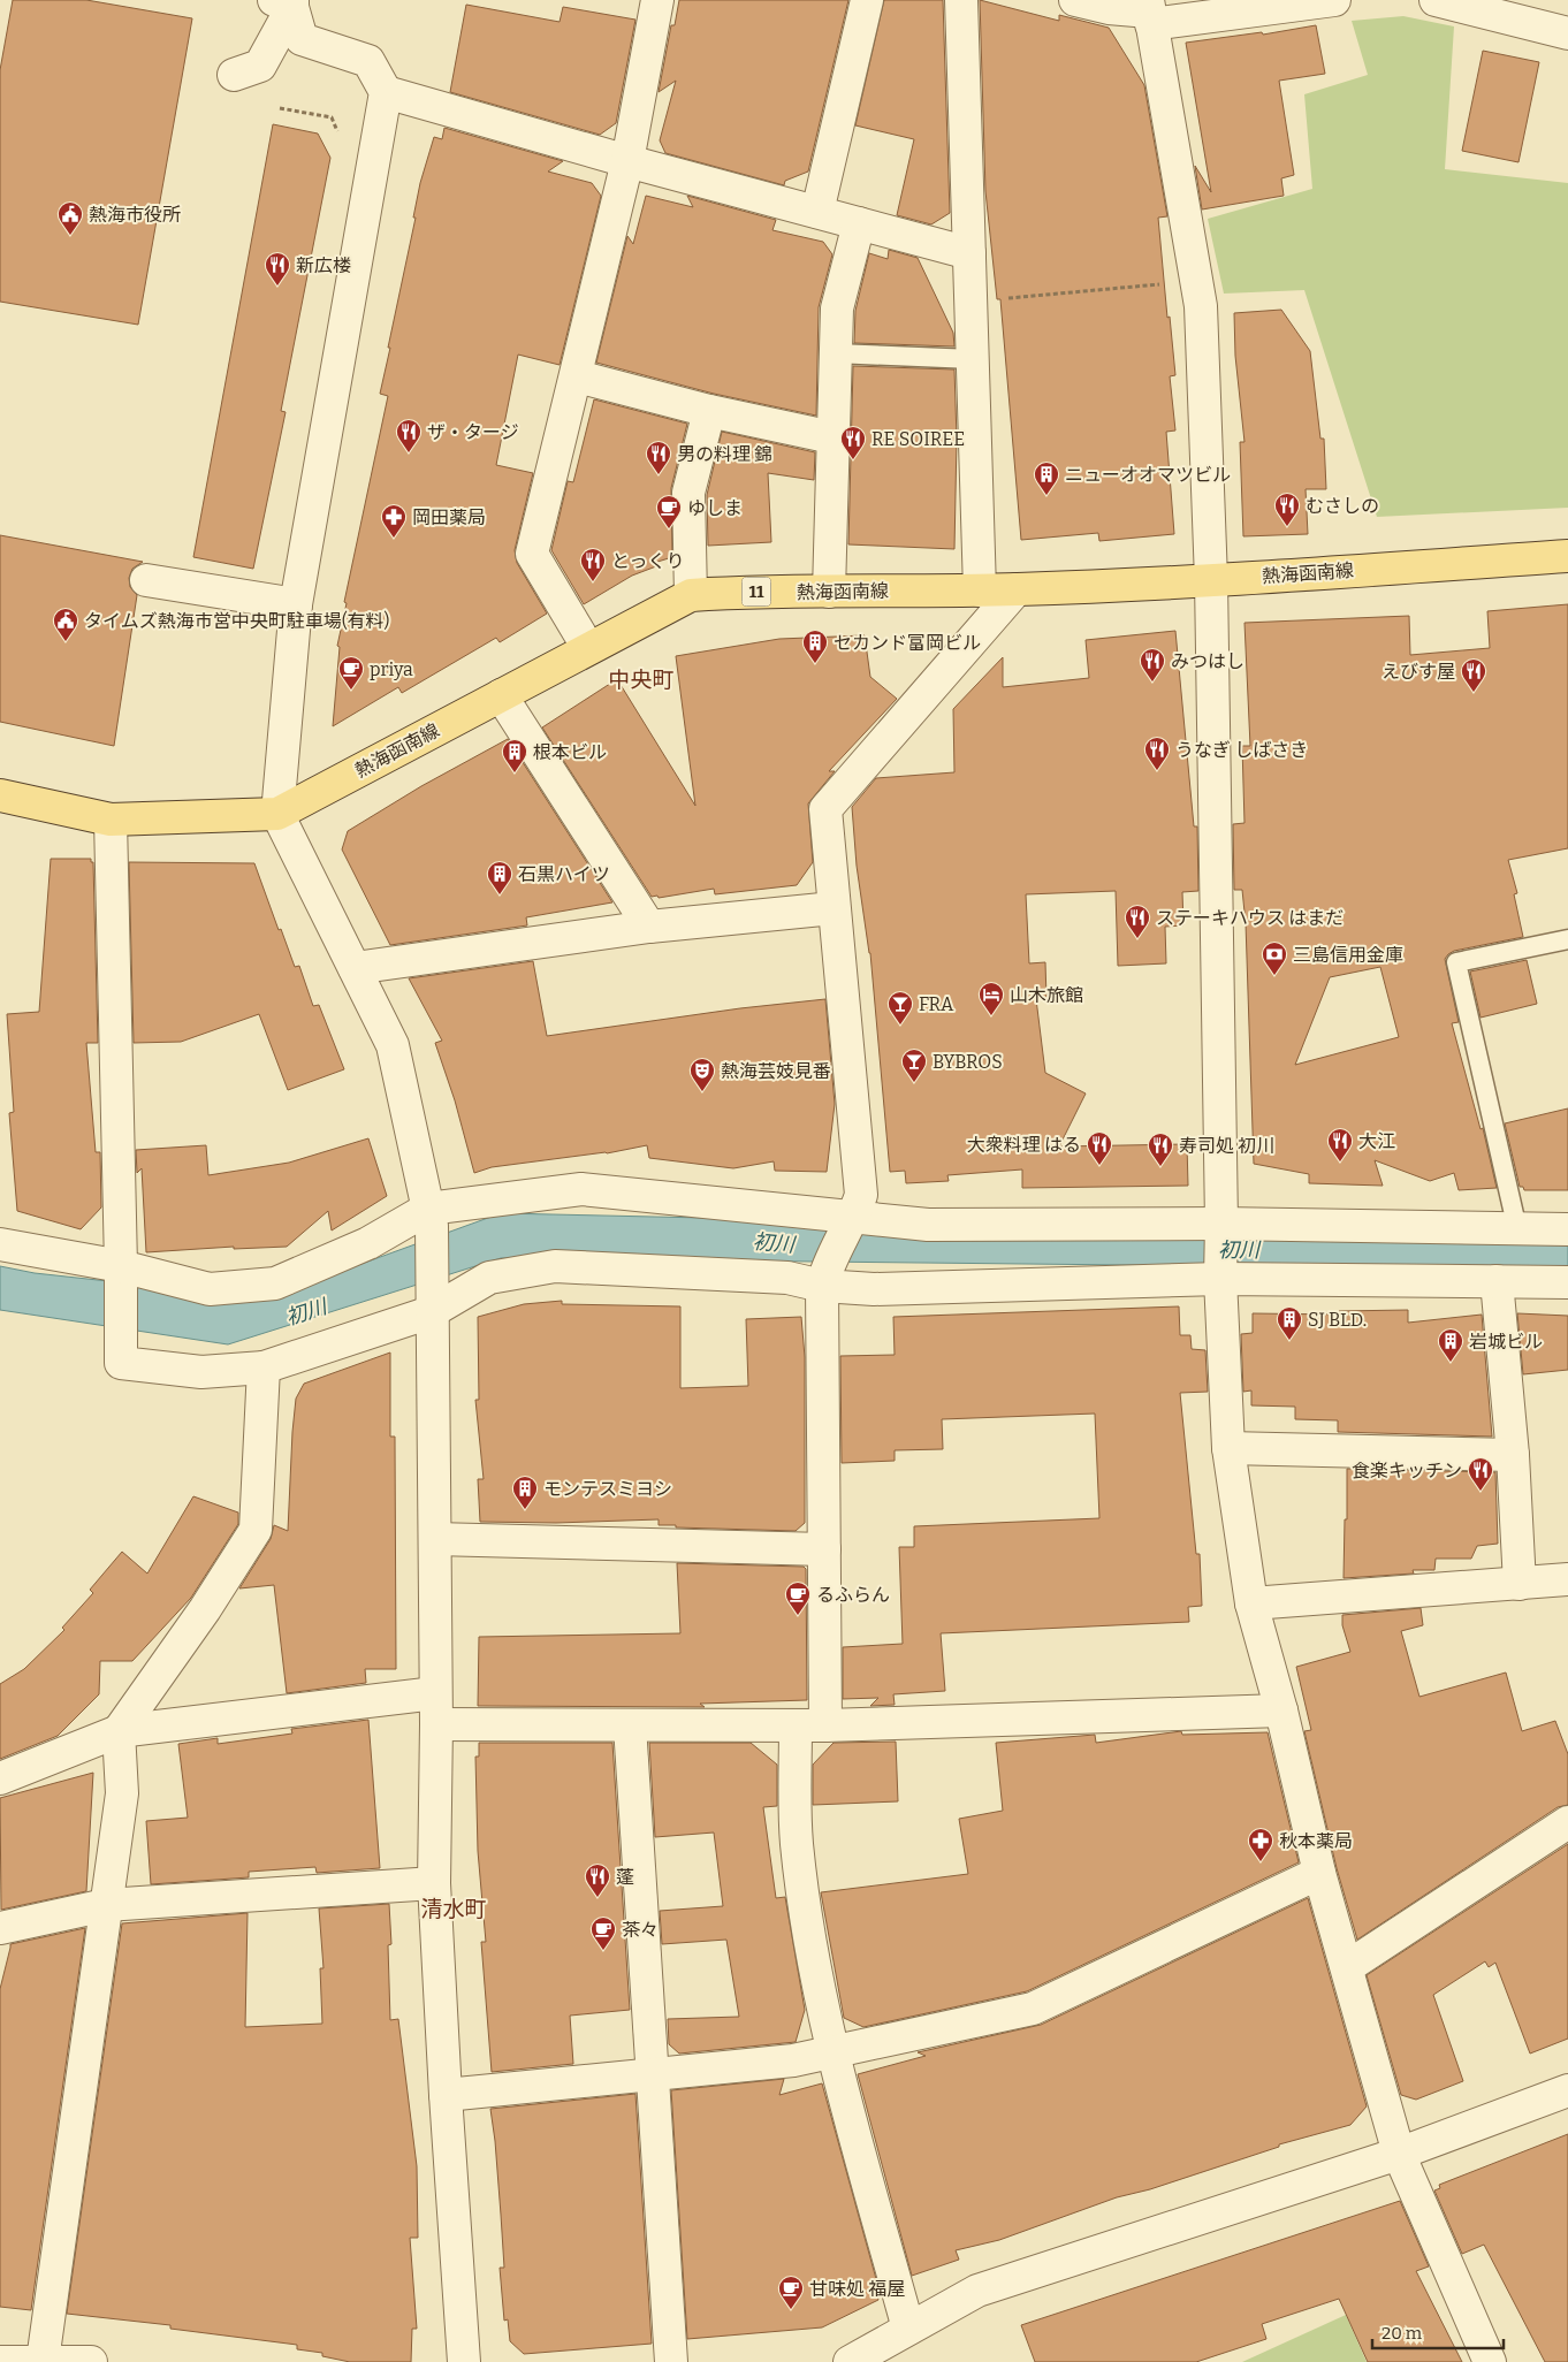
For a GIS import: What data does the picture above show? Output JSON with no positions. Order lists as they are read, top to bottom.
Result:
{
  "streets": {
    "main road": ["熱海函南線", "11"]
  },
  "districts": ["中央町", "清水町"],
  "water": ["初川"],
  "places": {
    "public building": ["熱海市役所", "タイムズ熱海市営中央町駐車場(有料)"],
    "restaurant": [
      "新広楼",
      "ザ・タージ",
      "RE SOIREE",
      "男の料理 錦",
      "むさしの",
      "とっくり",
      "みつはし",
      "えびす屋",
      "うなぎ しばさき",
      "ステーキハウス はまだ",
      "大江",
      "大衆料理 はる",
      "寿司処 初川",
      "食楽キッチン",
      "蓬"
    ],
    "building": [
      "ニューオオマツビル",
      "セカンド富岡ビル",
      "根本ビル",
      "石黒ハイツ",
      "SJ BLD.",
      "岩城ビル",
      "モンテスミヨシ"
    ],
    "cafe": [
      "ゆしま",
      "priya",
      "るふらん",
      "茶々",
      "甘味処 福屋"
    ],
    "pharmacy": ["岡田薬局", "秋本薬局"],
    "bank": ["三島信用金庫"],
    "hotel": ["山木旅館"],
    "bar": ["FRA", "BYBROS"],
    "theatre": ["熱海芸妓見番"]
  },
  "scale_bar": "20 m"
}
